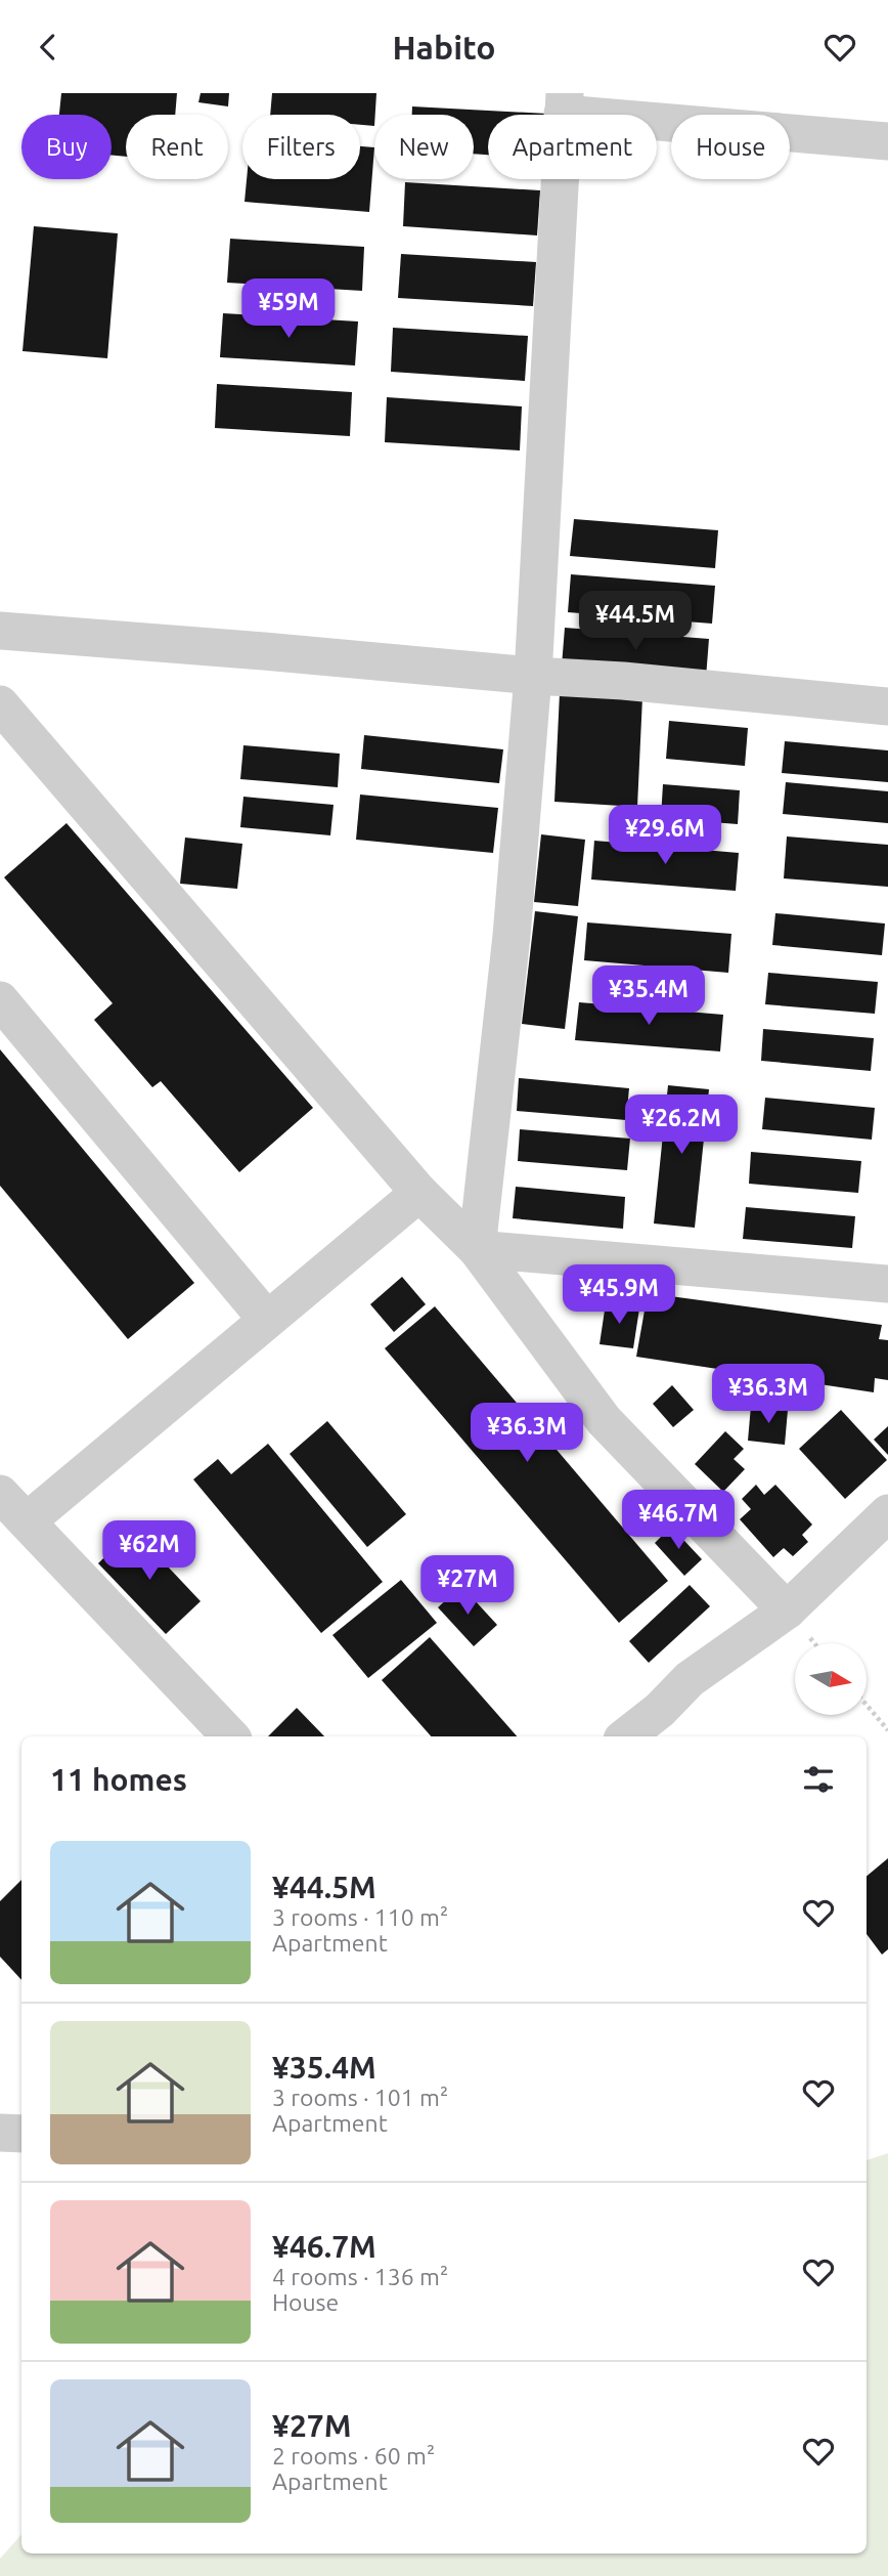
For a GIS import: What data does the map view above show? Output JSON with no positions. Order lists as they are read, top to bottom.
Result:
{
  "north": "right",
  "page": {
    "header": "Habito",
    "chip": [
      "Buy",
      "Rent",
      "Filters",
      "New",
      "Apartment",
      "House"
    ],
    "price": [
      "¥59M",
      "¥44.5M",
      "¥29.6M",
      "¥35.4M",
      "¥26.2M",
      "¥45.9M",
      "¥36.3M",
      "¥36.3M",
      "¥46.7M",
      "¥62M",
      "¥27M"
    ],
    "heading": "11 homes",
    "list": [
      {
        "name": "¥44.5M",
        "note": "3 rooms · 110 m² · Apartment"
      },
      {
        "name": "¥35.4M",
        "note": "3 rooms · 101 m² · Apartment"
      },
      {
        "name": "¥46.7M",
        "note": "4 rooms · 136 m² · House"
      },
      {
        "name": "¥27M",
        "note": "2 rooms · 60 m² · Apartment"
      }
    ]
  }
}
